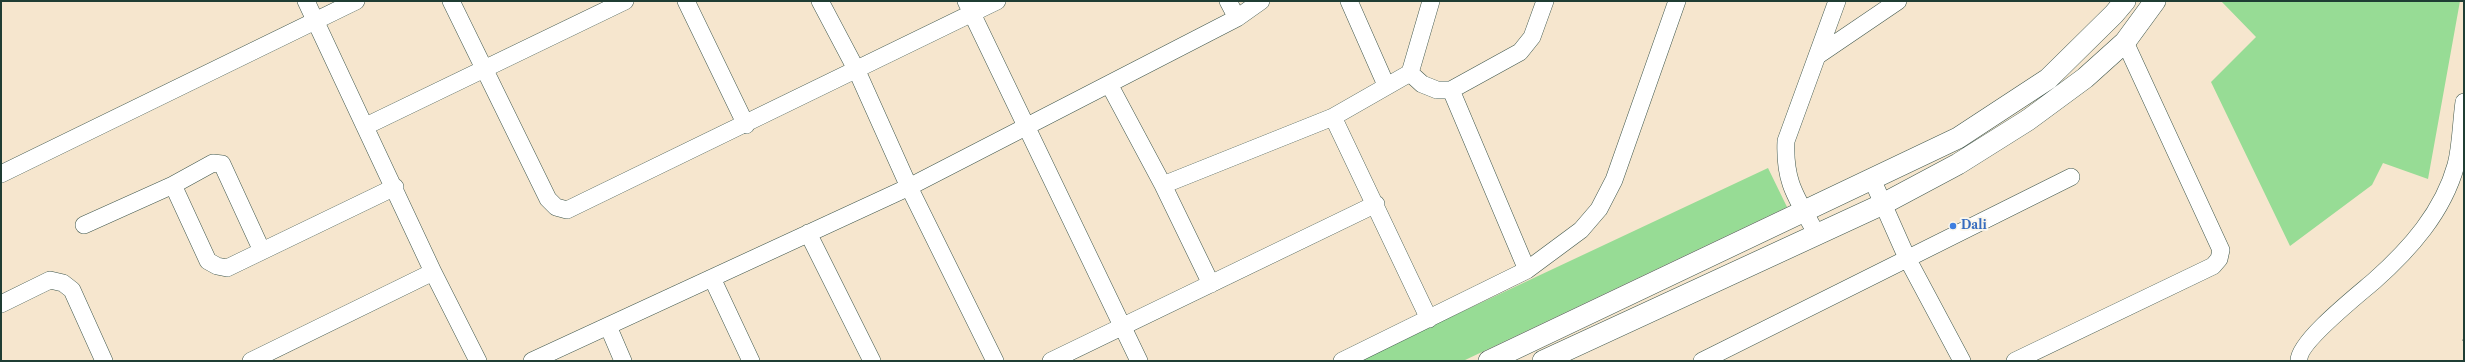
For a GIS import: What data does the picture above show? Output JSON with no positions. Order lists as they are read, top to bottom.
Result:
{
  "places": ["Dali"]
}
